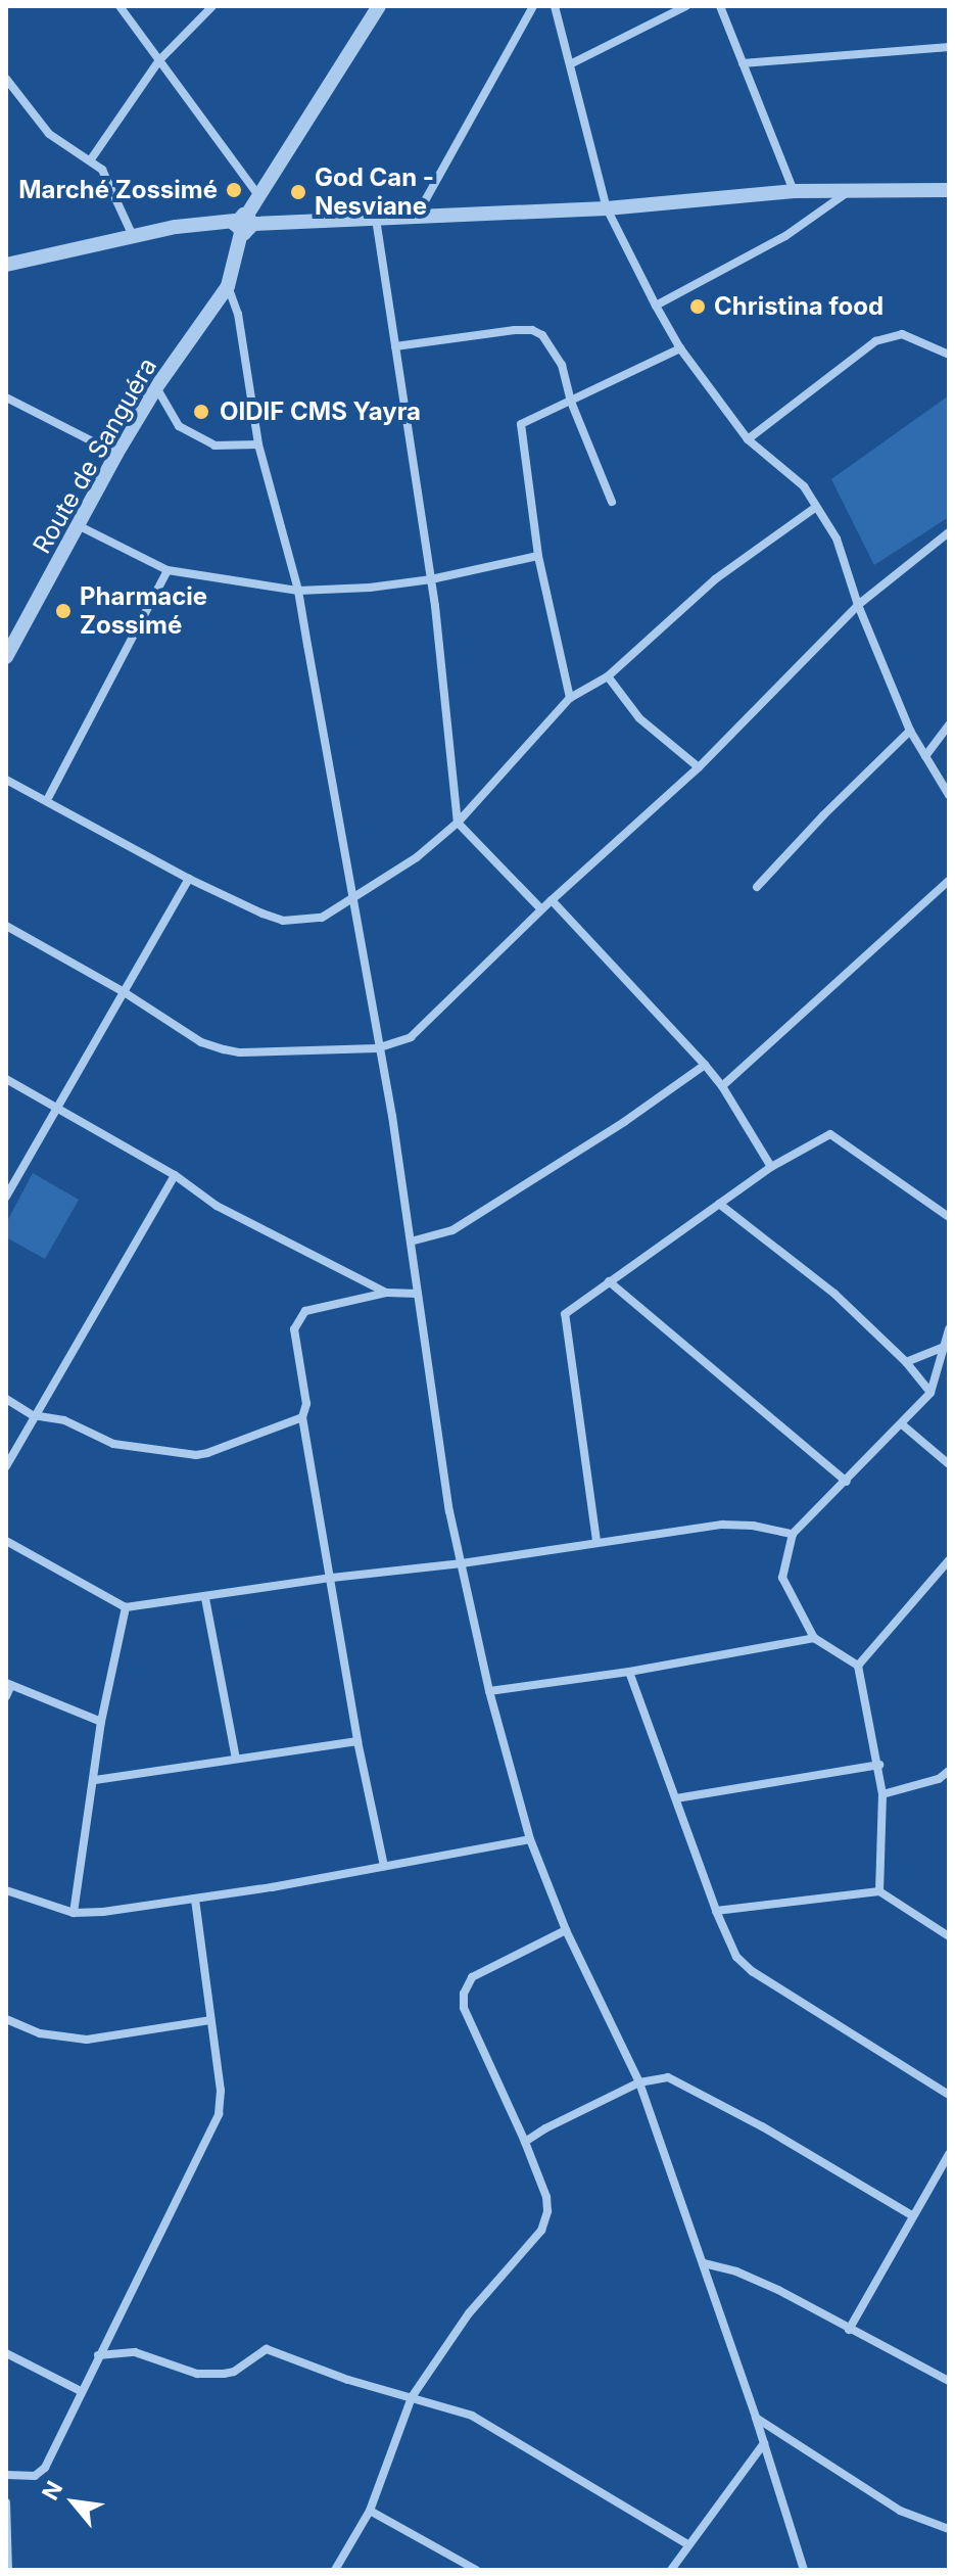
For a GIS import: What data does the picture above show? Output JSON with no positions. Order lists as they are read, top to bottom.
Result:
{
  "streets": {
    "street": ["Route de Sanguéra"]
  },
  "places": [
    "Marché Zossimé",
    "God Can - Nesviane",
    "Christina food",
    "OIDIF CMS Yayra",
    "Pharmacie Zossimé"
  ],
  "north": "top left"
}
